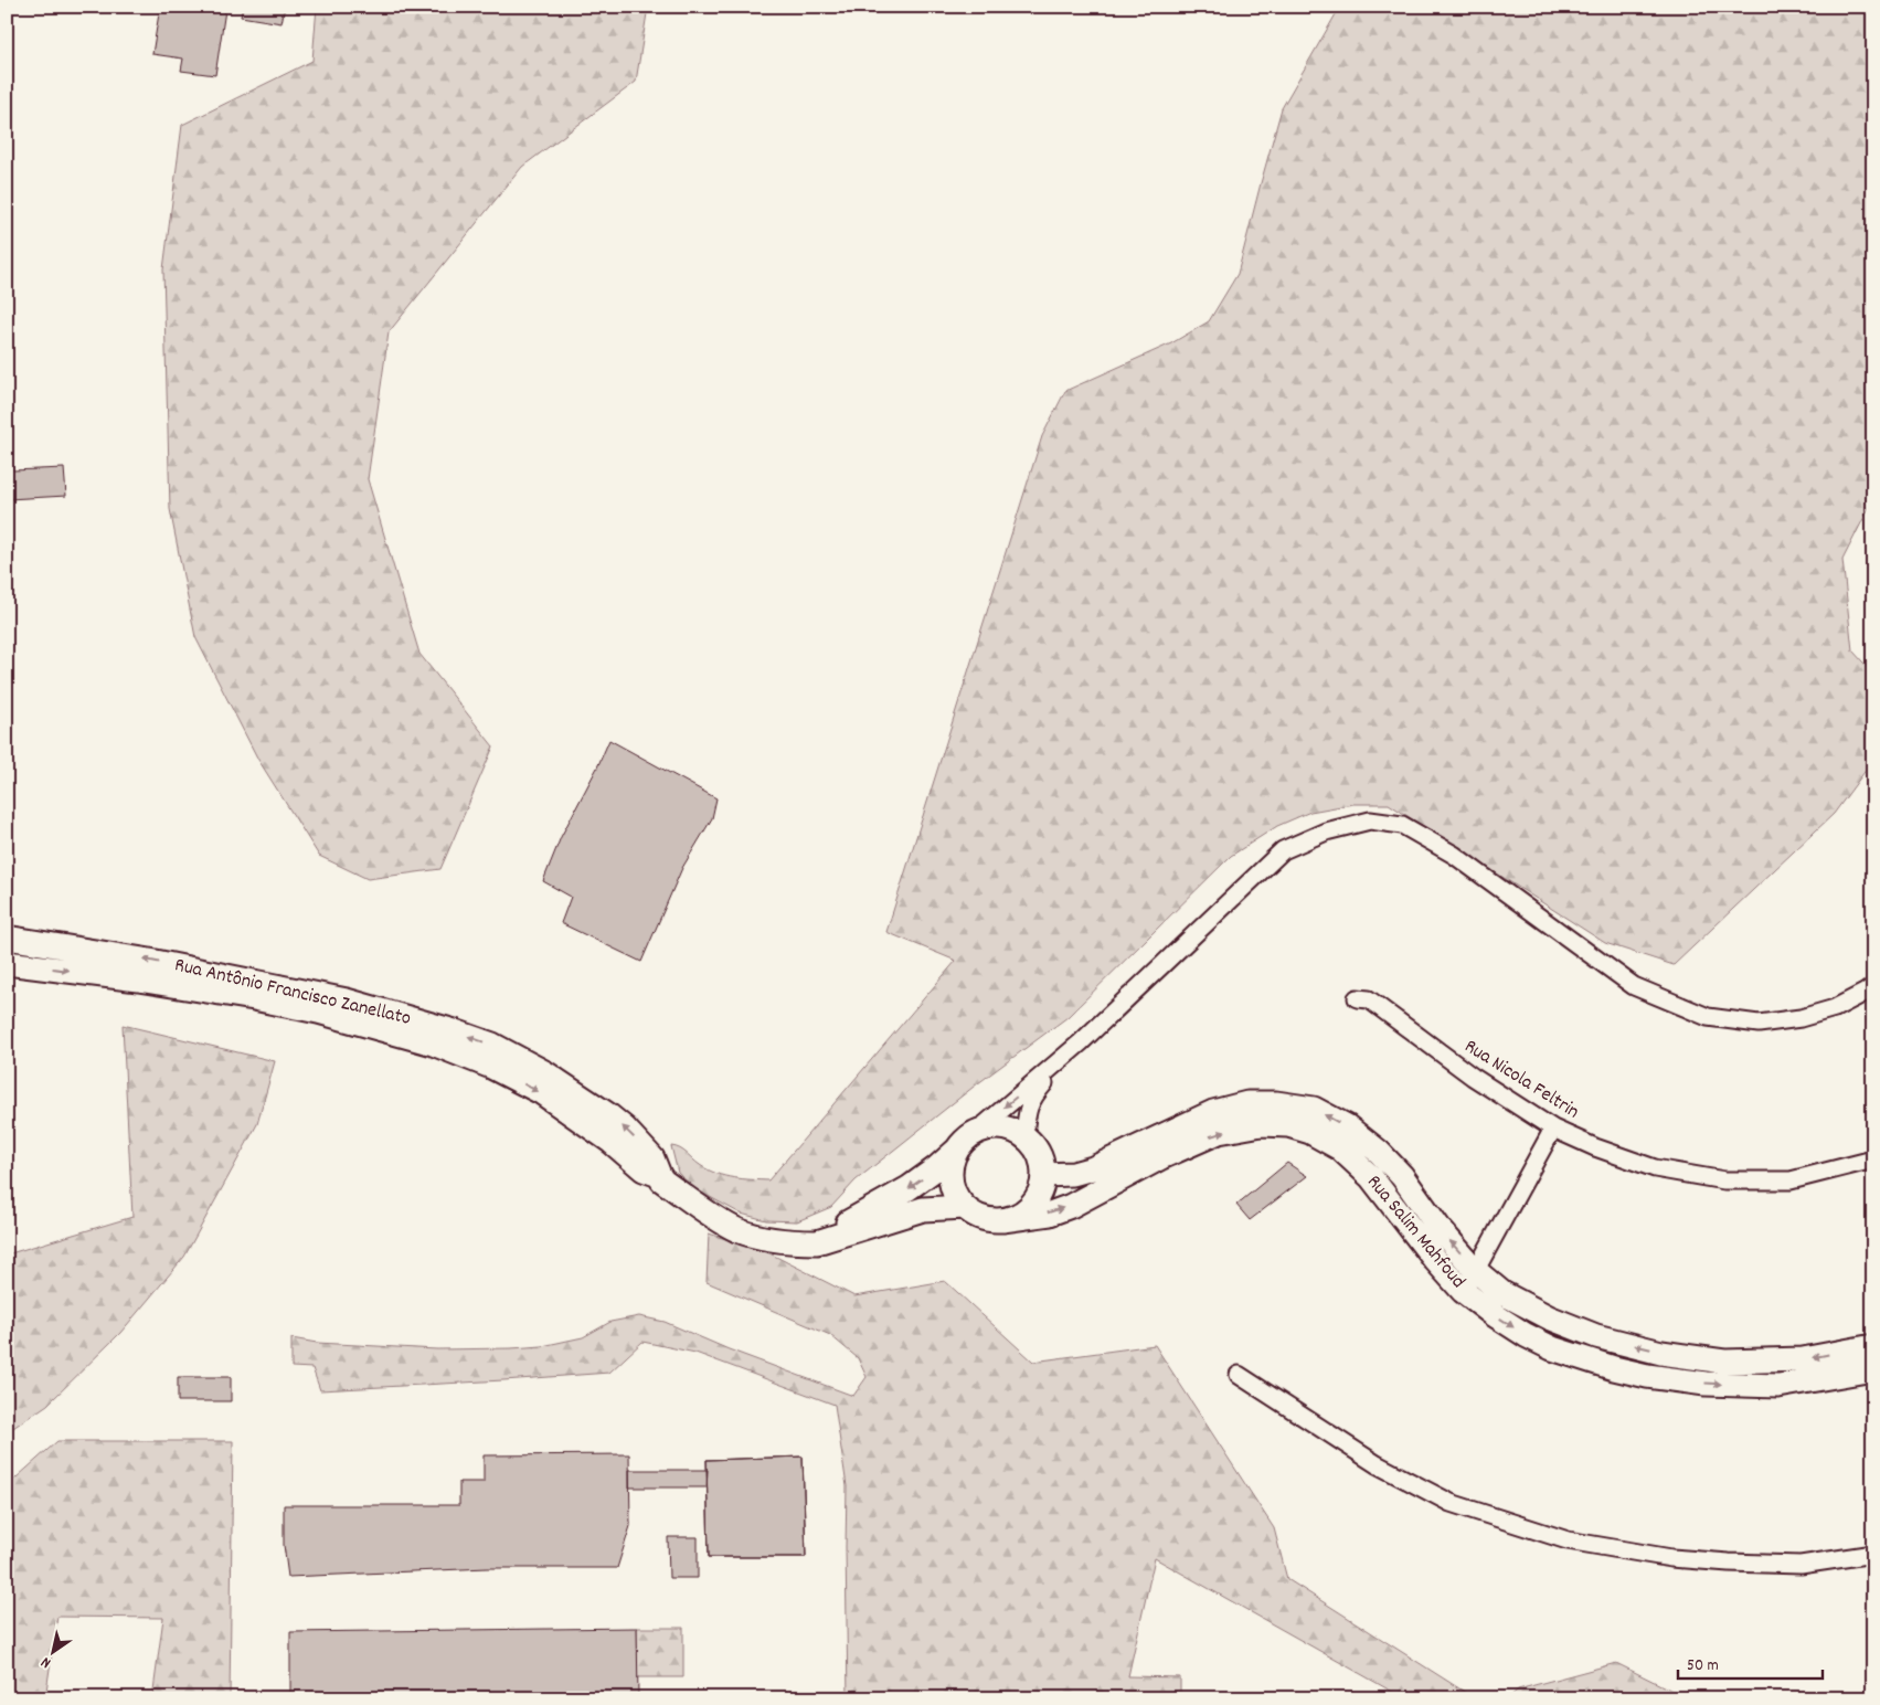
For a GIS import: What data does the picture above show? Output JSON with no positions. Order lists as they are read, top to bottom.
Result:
{
  "streets": {
    "street": ["Rua Antônio Francisco Zanellato", "Rua Nicola Feltrin", "Rua Salim Mahfoud"]
  },
  "crossings": [
    ["Rua Antônio Francisco Zanellato", "Rua Salim Mahfoud"]
  ],
  "scale_bar": "50 m",
  "north": "bottom left"
}
